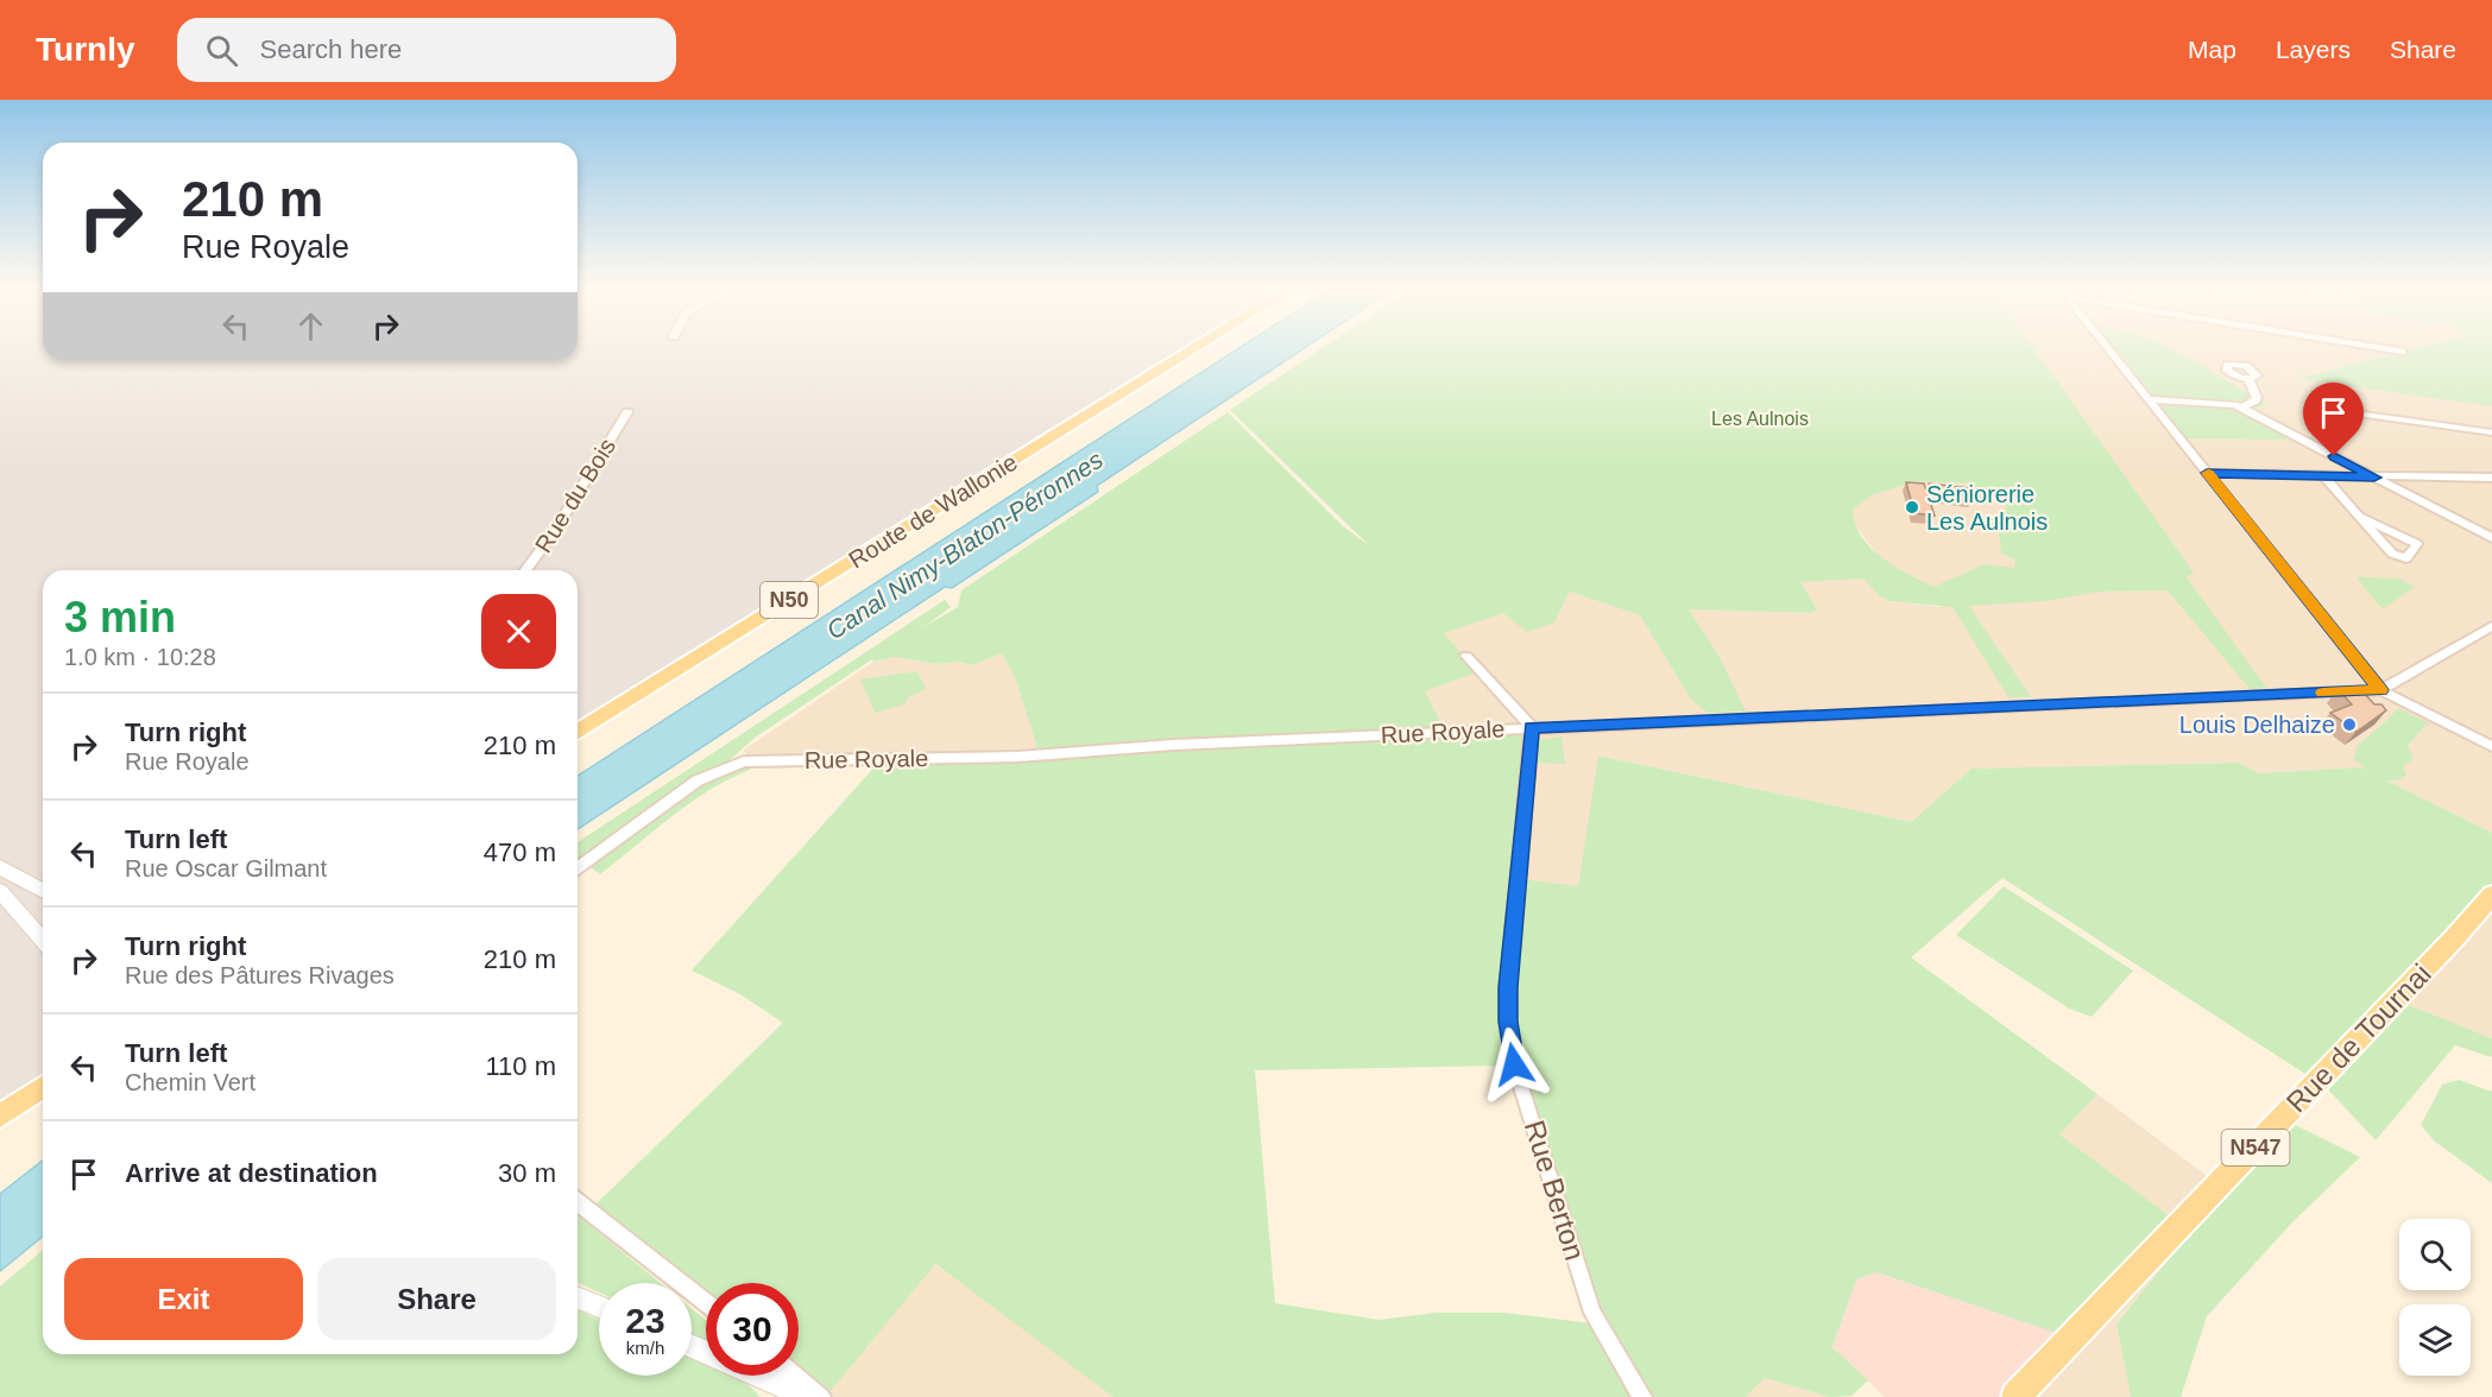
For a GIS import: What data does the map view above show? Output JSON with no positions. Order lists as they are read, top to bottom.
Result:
{
  "streets": {
    "main road": [
      "Route de Wallonie",
      "N50",
      "Rue de Tournai",
      "N547"
    ],
    "street": ["Rue du Bois", "Rue Royale", "Rue Berton"]
  },
  "crossings": [
    ["Rue Royale", "Rue Berton"]
  ],
  "water": ["Canal Nimy-Blaton-Péronnes"],
  "parks": ["Les Aulnois"],
  "places": ["Séniorerie Les Aulnois", "Louis Delhaize"],
  "page": {
    "header": "Turnly",
    "search": "Search here",
    "nav": ["Map", "Layers", "Share"],
    "turn": ["210 m", "Rue Royale"],
    "heading": ["3 min", "1.0 km · 10:28"],
    "list": [
      {
        "name": "Turn right",
        "note": "Rue Royale",
        "value": "210 m"
      },
      {
        "name": "Turn left",
        "note": "Rue Oscar Gilmant",
        "value": "470 m"
      },
      {
        "name": "Turn right",
        "note": "Rue des Pâtures Rivages",
        "value": "210 m"
      },
      {
        "name": "Turn left",
        "note": "Chemin Vert",
        "value": "110 m"
      },
      {
        "name": "Arrive at destination",
        "value": "30 m"
      }
    ],
    "buttons": ["Exit", "Share"],
    "speed": "23 km/h",
    "limit": "30"
  }
}
